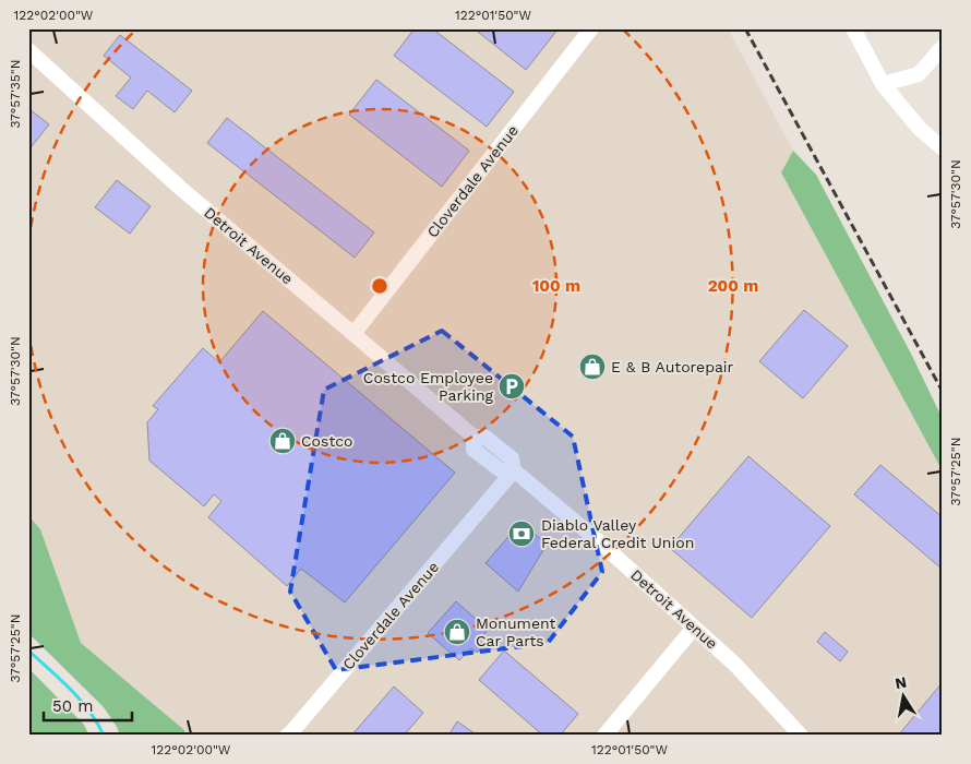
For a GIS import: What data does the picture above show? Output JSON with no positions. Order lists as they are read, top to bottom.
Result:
{
  "streets": {
    "street": ["Cloverdale Avenue", "Detroit Avenue"]
  },
  "crossings": [
    ["Cloverdale Avenue", "Detroit Avenue"]
  ],
  "places": {
    "shop": ["E & B Autorepair", "Costco", "Monument Car Parts"],
    "parking": ["Costco Employee Parking"],
    "bank": ["Diablo Valley Federal Credit Union"]
  },
  "scale_bar": "50 m",
  "north": "top",
  "coordinates": [
    "122°02'00\"W",
    "122°01'50\"W",
    "37°57'35\"N",
    "37°57'30\"N",
    "37°57'25\"N"
  ],
  "rings": ["100 m", "200 m"]
}
